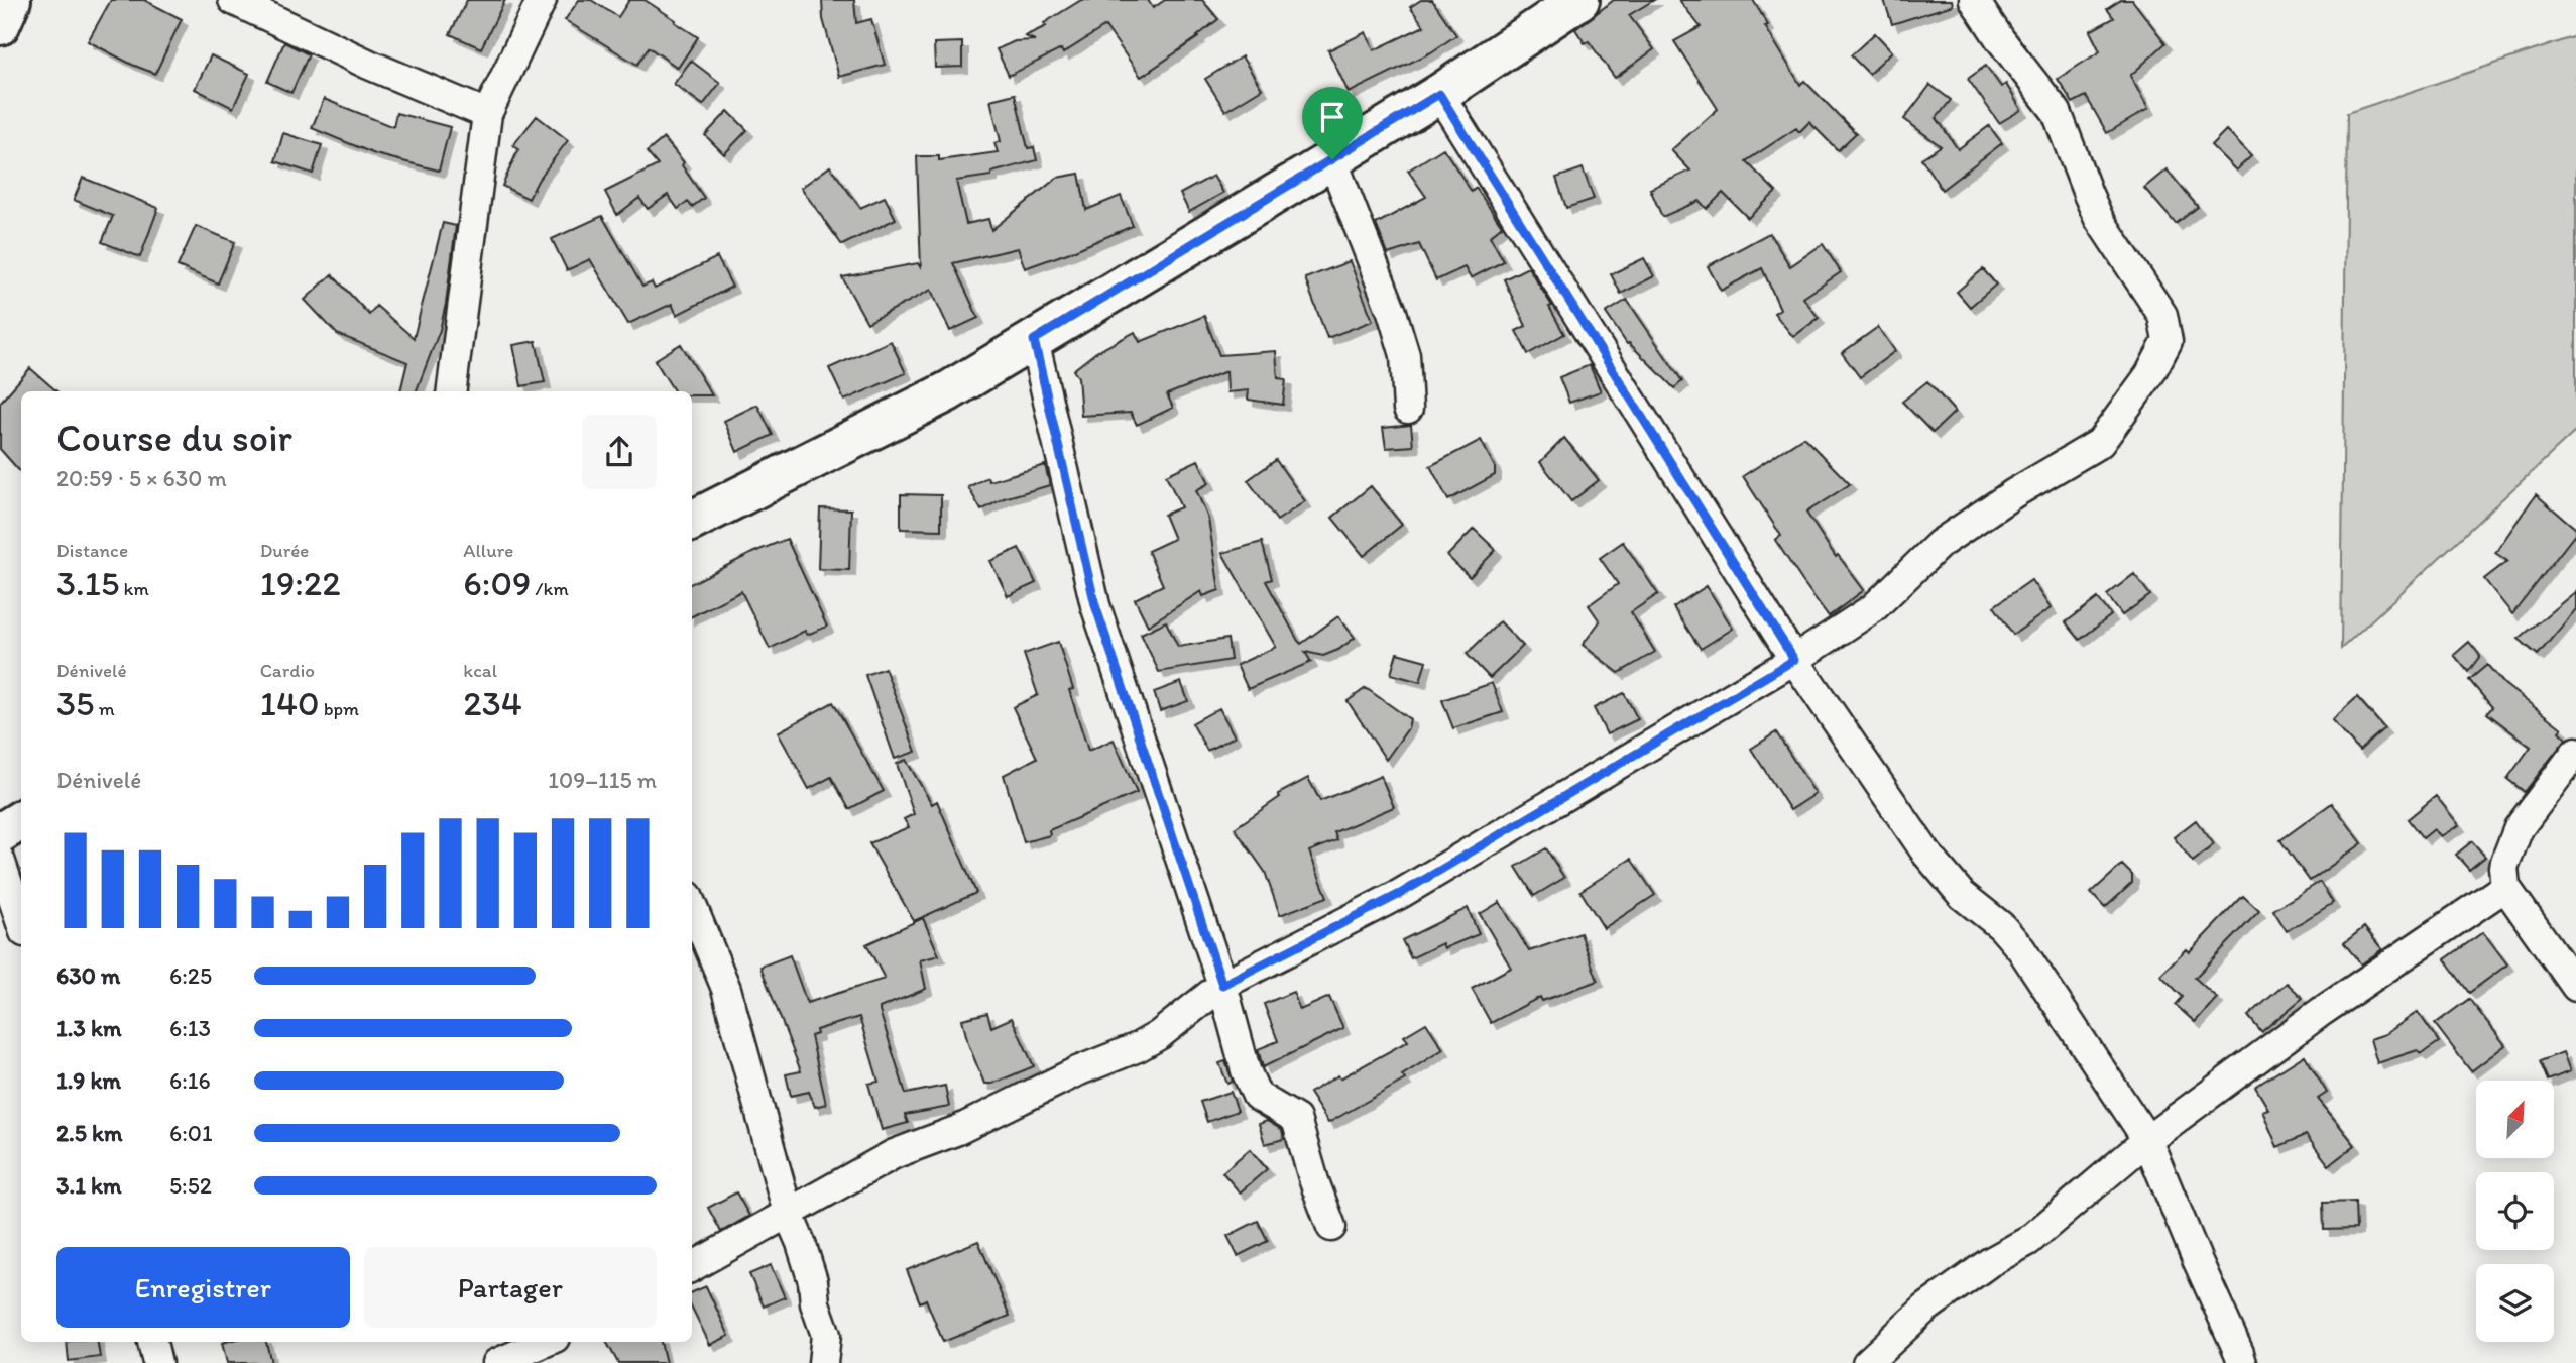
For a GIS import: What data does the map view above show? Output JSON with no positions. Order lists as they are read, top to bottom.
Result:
{
  "north": "top right",
  "page": {
    "heading": ["Course du soir", "20:59 · 5 × 630 m"],
    "stats": [
      ["Distance", "3.15 km"],
      ["Durée", "19:22"],
      ["Allure", "6:09 /km"],
      ["Dénivelé", "35 m"],
      ["Cardio", "140 bpm"],
      ["kcal", "234"]
    ],
    "chart": ["Dénivelé", "109–115 m"],
    "list": [
      {
        "name": "630 m",
        "note": "6:25"
      },
      {
        "name": "1.3 km",
        "note": "6:13"
      },
      {
        "name": "1.9 km",
        "note": "6:16"
      },
      {
        "name": "2.5 km",
        "note": "6:01"
      },
      {
        "name": "3.1 km",
        "note": "5:52"
      }
    ],
    "buttons": ["Enregistrer", "Partager"]
  }
}
